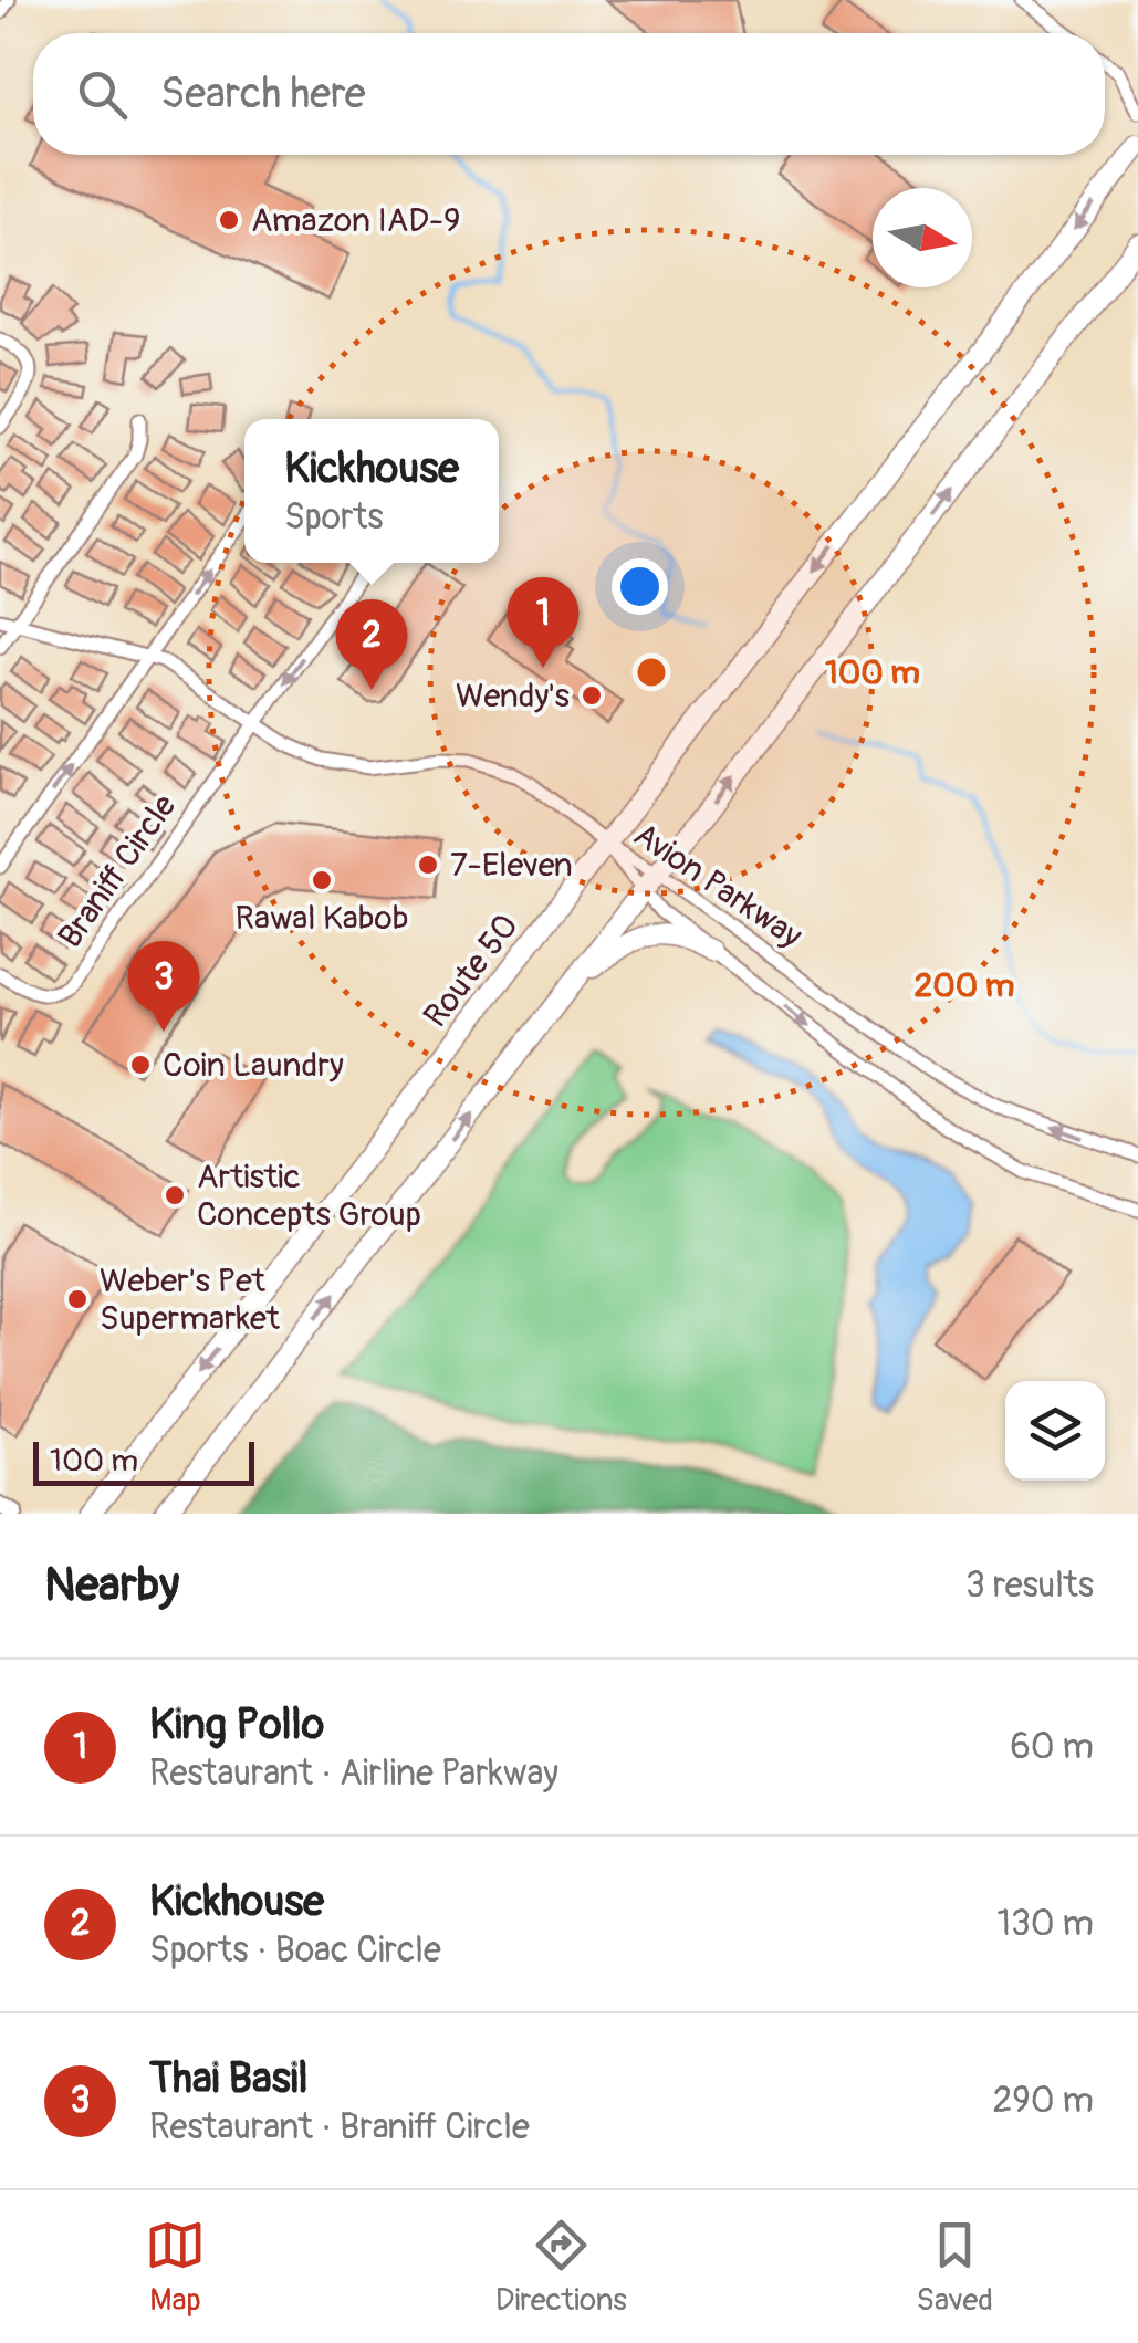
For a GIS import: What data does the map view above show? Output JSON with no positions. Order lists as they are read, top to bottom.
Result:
{
  "streets": {
    "highway": ["Route 50"],
    "street": ["Braniff Circle", "Avion Parkway"]
  },
  "crossings": [
    ["Avion Parkway", "Route 50"]
  ],
  "places": [
    "Amazon IAD-9",
    "Wendy's",
    "7-Eleven",
    "Rawal Kabob",
    "Coin Laundry",
    "Artistic Concepts Group",
    "Weber's Pet Supermarket"
  ],
  "scale_bar": "100 m",
  "north": "right",
  "page": {
    "search": "Search here",
    "popup": ["Kickhouse", "Sports"],
    "pins": ["1", "2", "3"],
    "scale": "100 m",
    "heading": ["Nearby", "3 results"],
    "list": [
      {
        "mark": "1",
        "name": "King Pollo",
        "note": "Restaurant · Airline Parkway",
        "value": "60 m"
      },
      {
        "mark": "2",
        "name": "Kickhouse",
        "note": "Sports · Boac Circle",
        "value": "130 m"
      },
      {
        "mark": "3",
        "name": "Thai Basil",
        "note": "Restaurant · Braniff Circle",
        "value": "290 m"
      }
    ],
    "nav": ["Map", "Directions", "Saved"]
  },
  "rings": ["100 m", "200 m"]
}
